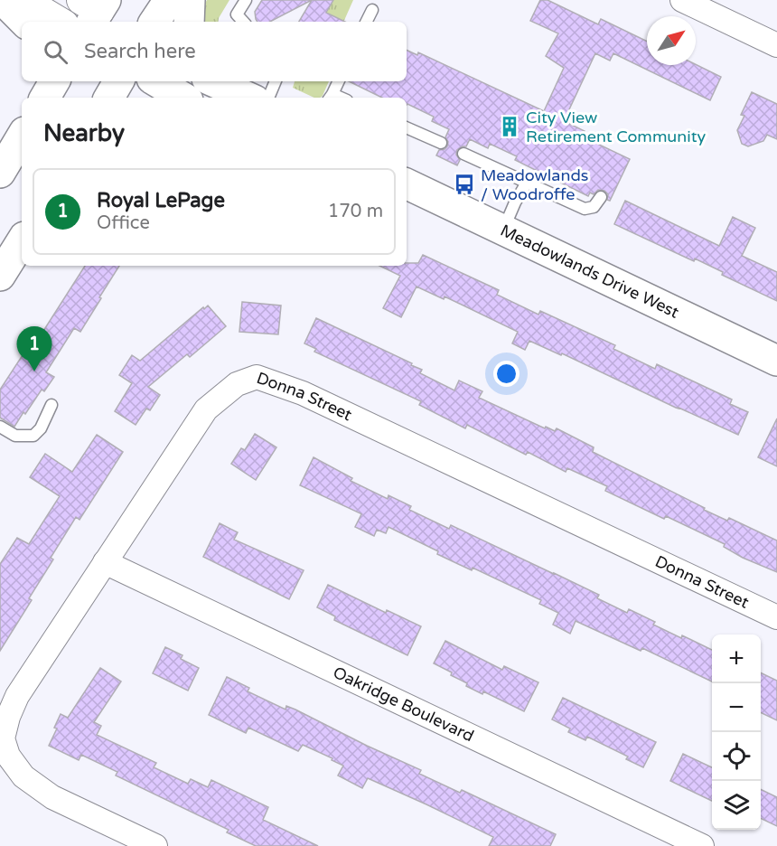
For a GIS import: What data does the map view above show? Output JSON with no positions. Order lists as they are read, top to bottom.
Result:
{
  "streets": {
    "main road": ["Meadowlands Drive West"],
    "street": ["Donna Street", "Oakridge Boulevard"]
  },
  "crossings": [
    ["Donna Street", "Oakridge Boulevard"]
  ],
  "places": {
    "building": ["City View Retirement Community"],
    "bus stop": ["Meadowlands / Woodroffe"]
  },
  "north": "top right",
  "page": {
    "search": "Search here",
    "heading": "Nearby",
    "list": [
      {
        "mark": "1",
        "name": "Royal LePage",
        "note": "Office",
        "value": "170 m"
      }
    ],
    "pins": "1",
    "map_buttons": ["+", "−"]
  }
}
